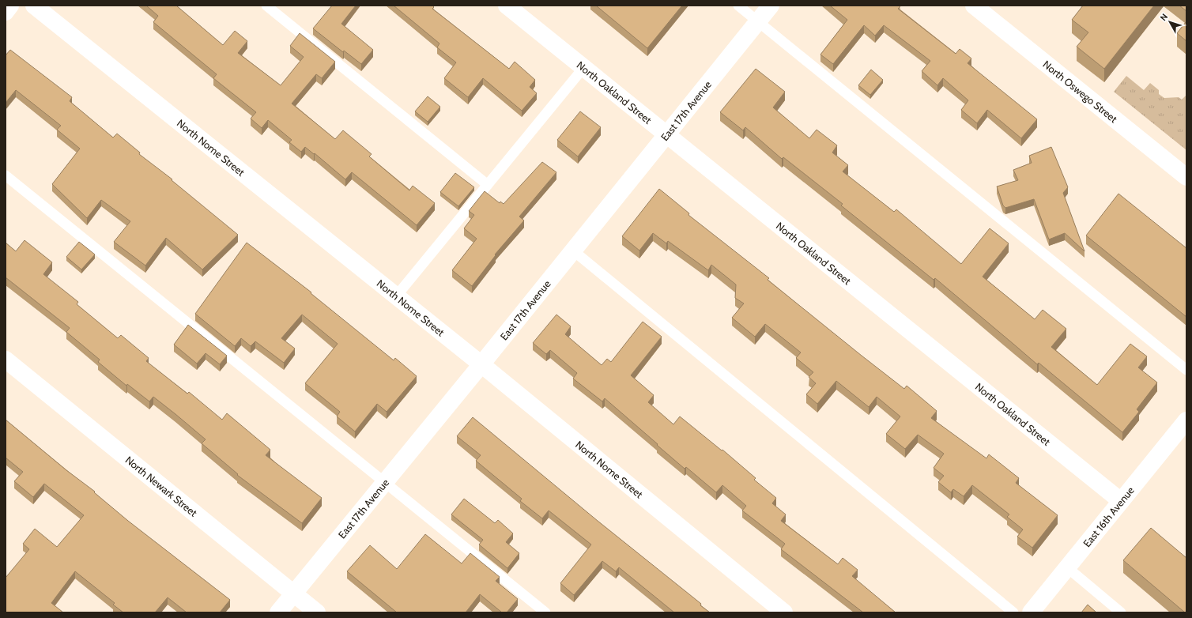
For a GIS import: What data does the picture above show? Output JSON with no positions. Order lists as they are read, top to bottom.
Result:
{
  "streets": {
    "street": [
      "North Oswego Street",
      "North Oakland Street",
      "East 17th Avenue",
      "North Nome Street",
      "North Newark Street",
      "East 16th Avenue"
    ]
  },
  "crossings": [
    ["North Oakland Street", "East 17th Avenue"],
    ["North Oakland Street", "East 16th Avenue"],
    ["East 17th Avenue", "North Nome Street"],
    ["East 17th Avenue", "North Newark Street"]
  ],
  "north": "top left"
}
